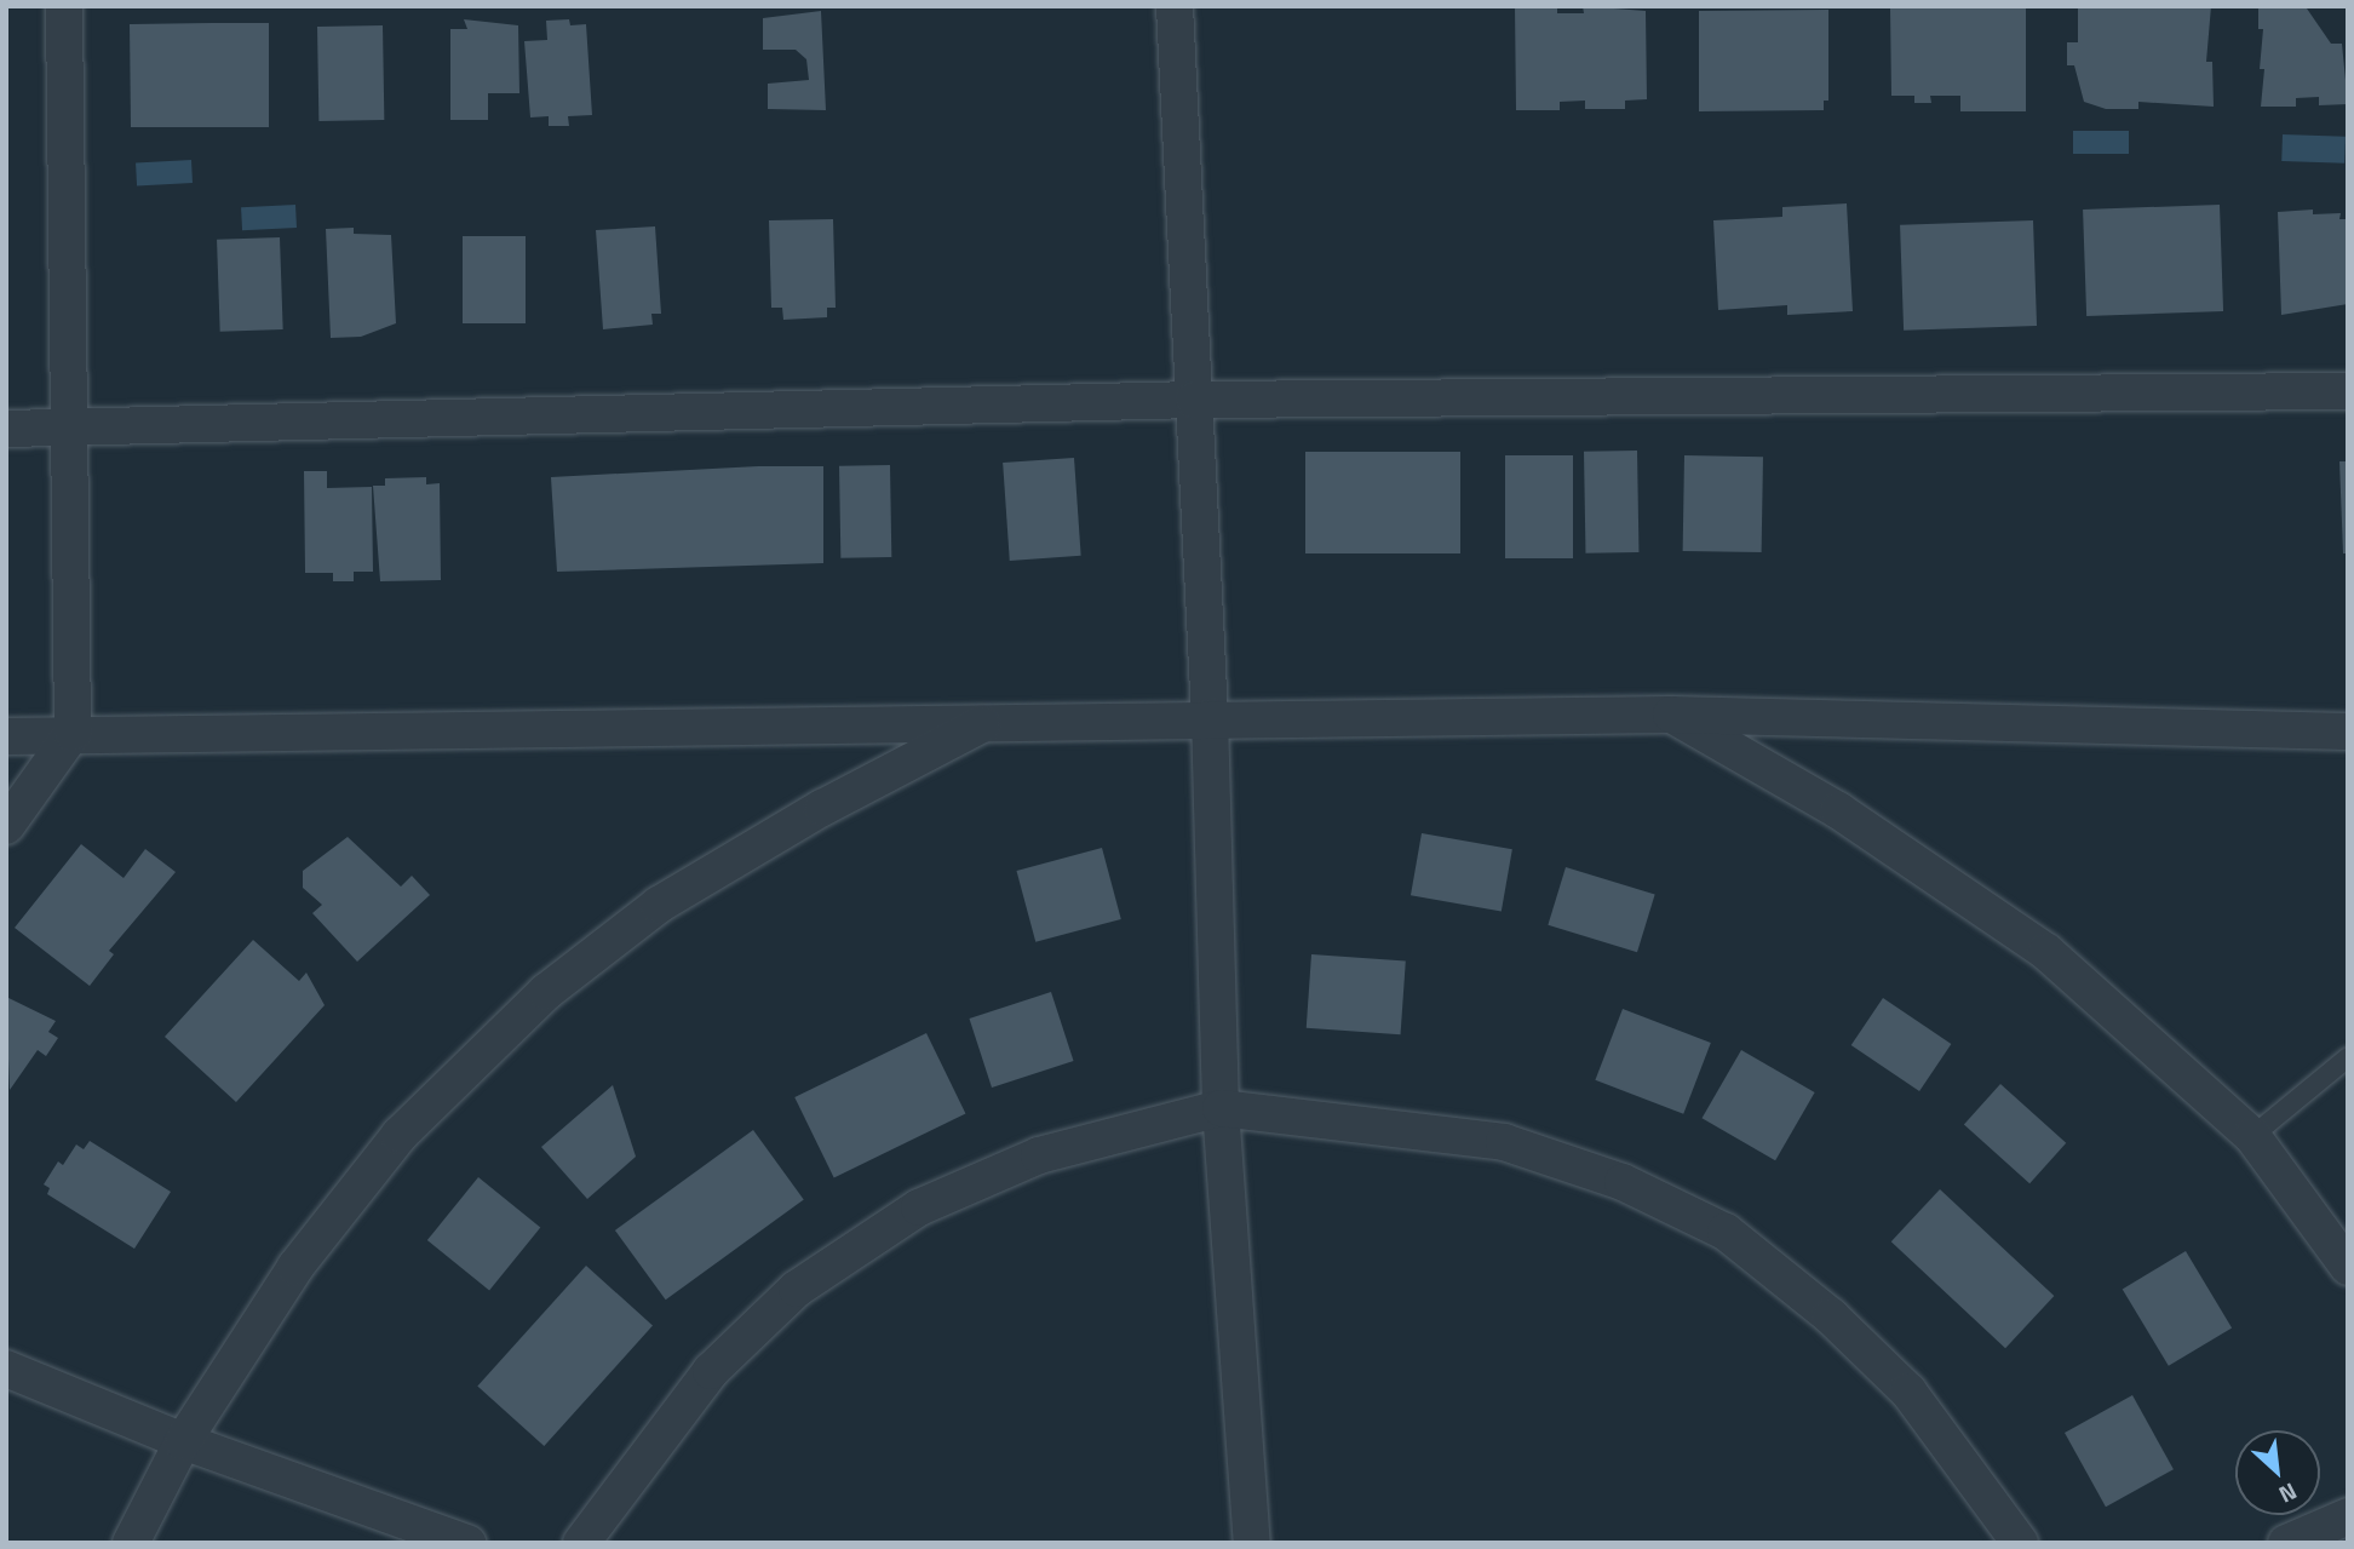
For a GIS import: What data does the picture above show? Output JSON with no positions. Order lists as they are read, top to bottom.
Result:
{
  "north": "bottom right"
}
